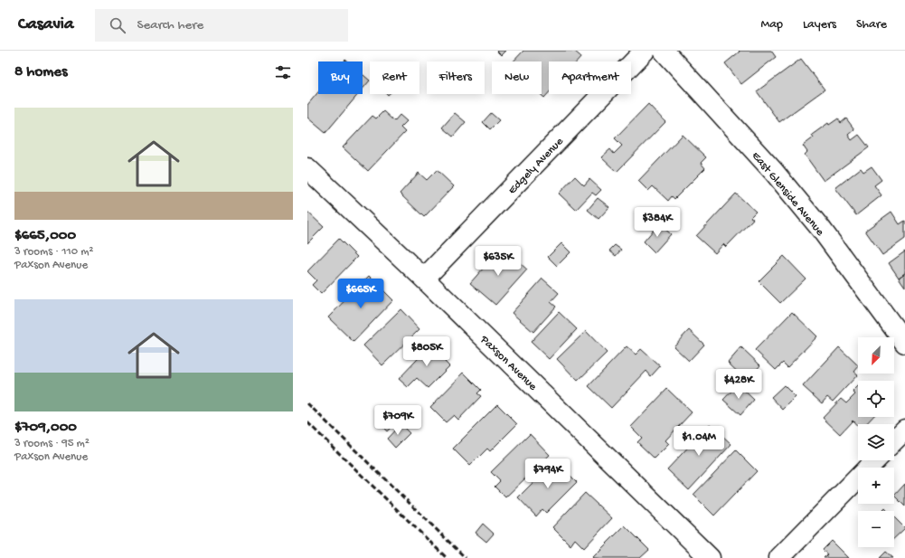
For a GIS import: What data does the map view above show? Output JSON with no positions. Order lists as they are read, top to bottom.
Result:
{
  "streets": {
    "street": ["Edgely Avenue", "East Glenside Avenue", "Paxson Avenue"]
  },
  "crossings": [
    ["Edgely Avenue", "Paxson Avenue"]
  ],
  "north": "bottom left",
  "page": {
    "header": "Casavia",
    "search": "Search here",
    "nav": ["Map", "Layers", "Share"],
    "heading": "8 homes",
    "chip": [
      "Buy",
      "Rent",
      "Filters",
      "New",
      "Apartment"
    ],
    "list": [
      {
        "name": "$665,000",
        "note": "3 rooms · 110 m² · Paxson Avenue"
      },
      {
        "name": "$709,000",
        "note": "3 rooms · 95 m² · Paxson Avenue"
      }
    ],
    "price": [
      "$384K",
      "$635K",
      "$665K",
      "$805K",
      "$428K",
      "$709K",
      "$1.04M",
      "$794K"
    ],
    "map_buttons": ["+", "−"]
  }
}
